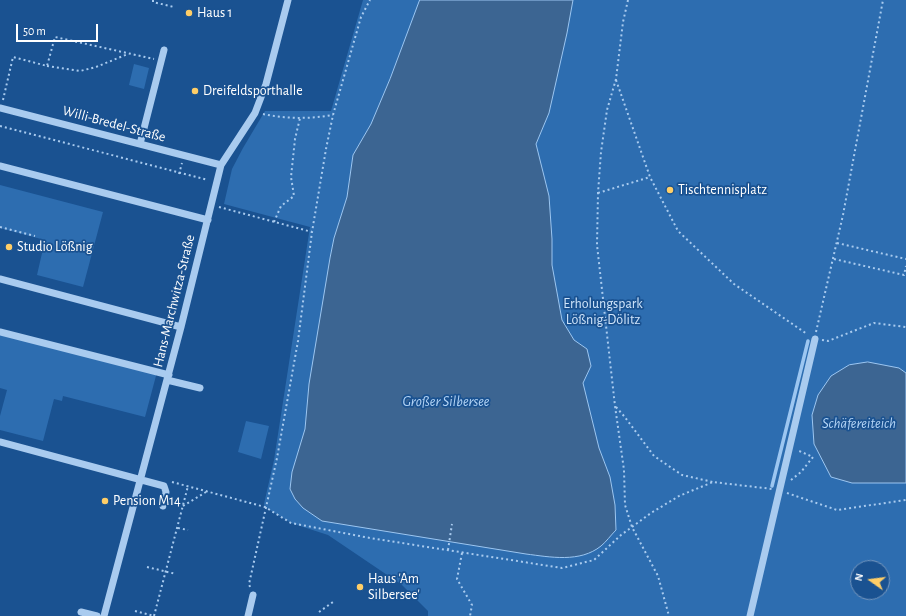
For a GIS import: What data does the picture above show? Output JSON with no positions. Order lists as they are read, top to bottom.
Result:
{
  "streets": {
    "street": ["Willi-Bredel-Straße", "Hans-Marchwitza-Straße"]
  },
  "crossings": [
    ["Willi-Bredel-Straße", "Hans-Marchwitza-Straße"]
  ],
  "water": ["Großer Silbersee", "Schäfereiteich"],
  "parks": ["Erholungspark Lößnig-Dölitz"],
  "places": [
    "Haus 1",
    "Dreifeldsporthalle",
    "Tischtennisplatz",
    "Studio Lößnig",
    "Pension M14",
    "Haus 'Am Silbersee'"
  ],
  "scale_bar": "50 m",
  "north": "left"
}
